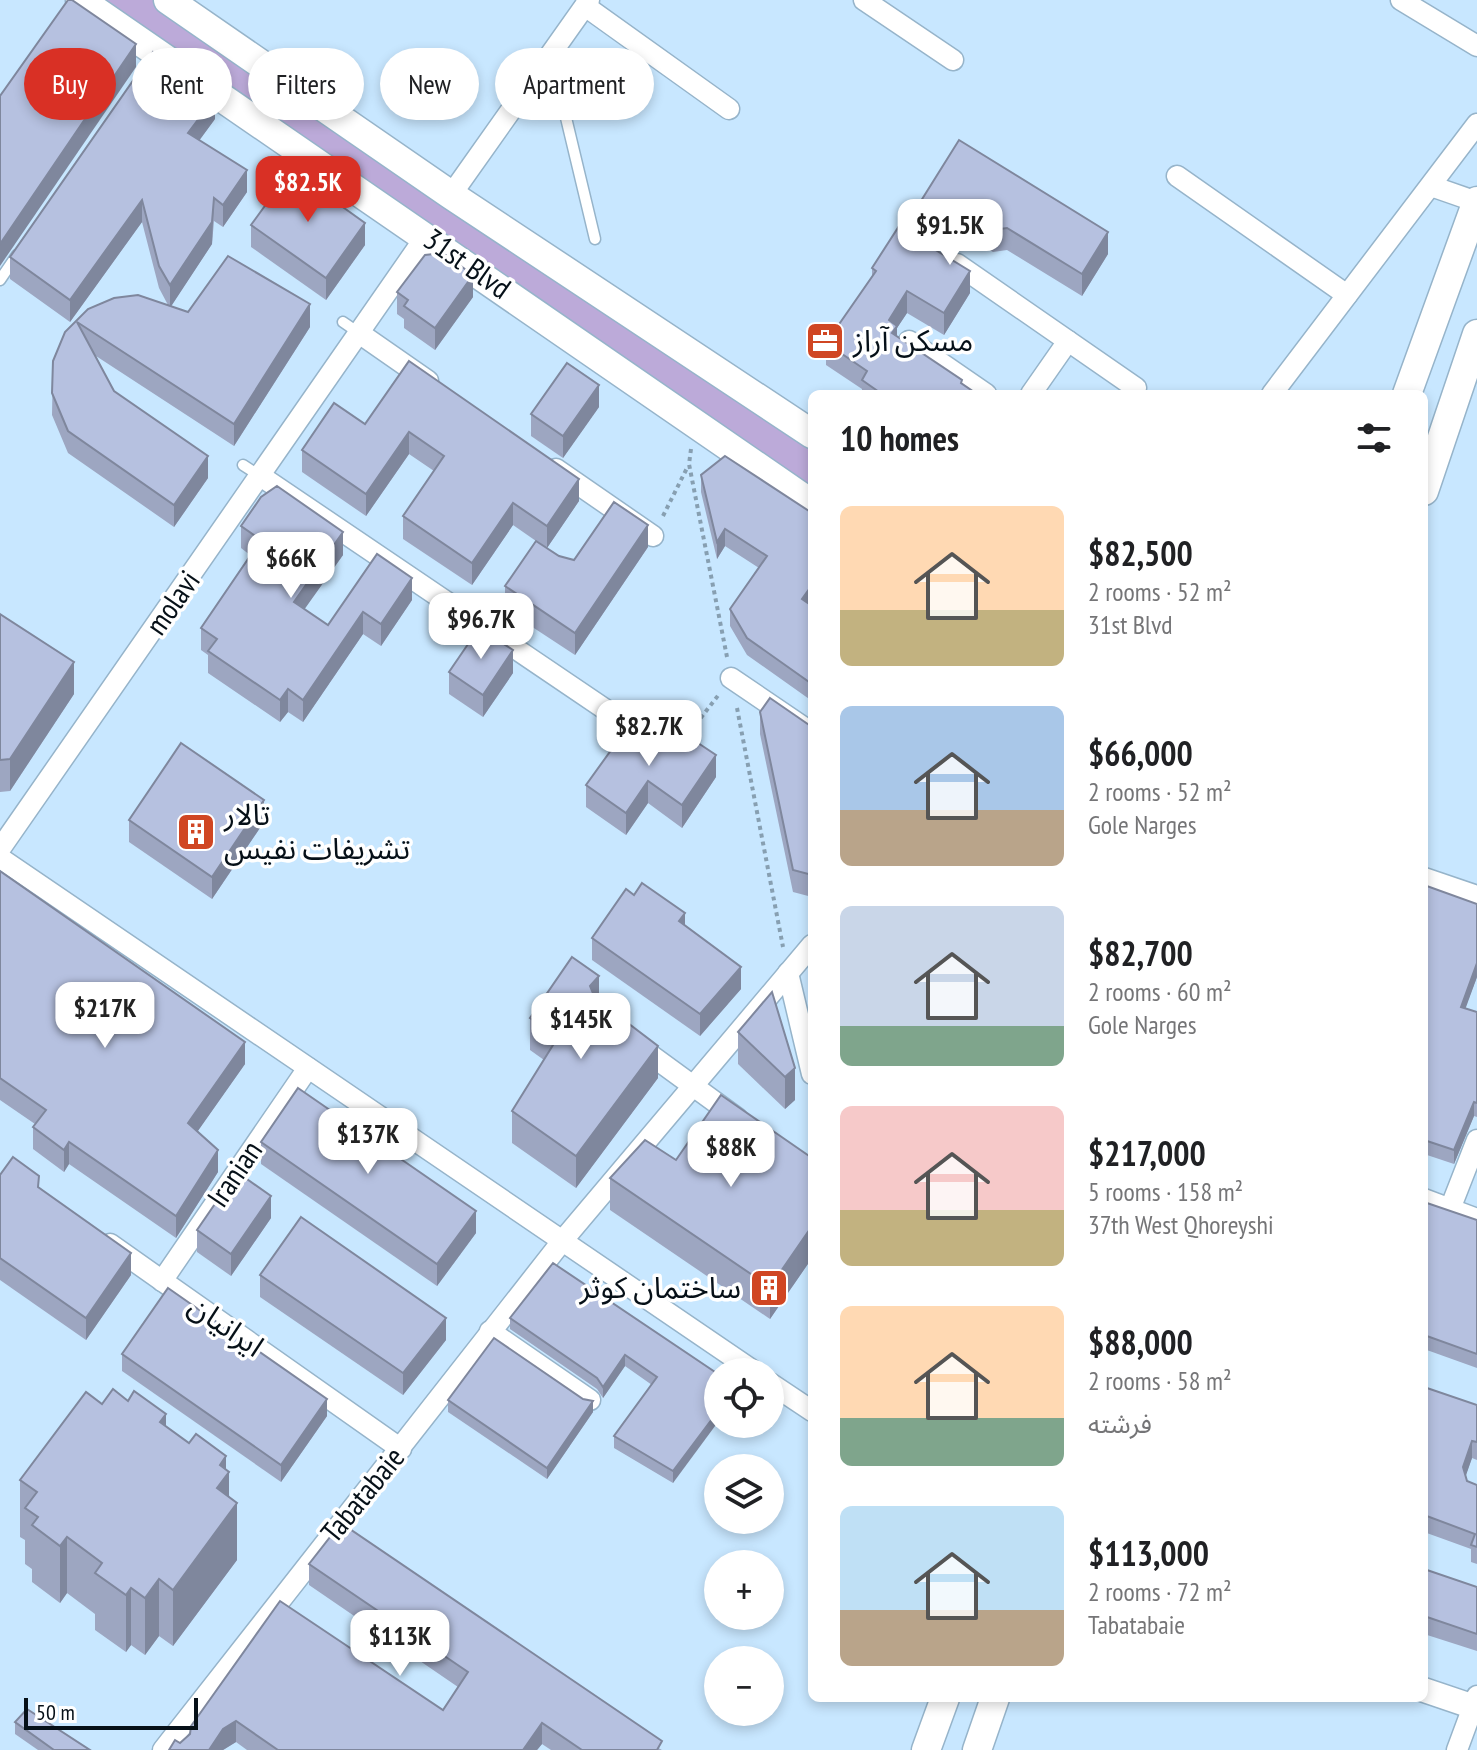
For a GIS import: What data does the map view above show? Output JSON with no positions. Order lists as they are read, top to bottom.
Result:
{
  "streets": {
    "main road": ["31st Blvd"],
    "street": [
      "molavi",
      "Iranian",
      "ایرانیان",
      "Tabatabaie"
    ]
  },
  "crossings": [
    ["31st Blvd", "molavi"],
    ["Iranian", "ایرانیان"],
    ["ایرانیان", "Tabatabaie"]
  ],
  "places": {
    "office": ["مسکن آراز"],
    "building": ["تالار تشریفات نفیس", "ساختمان کوثر"]
  },
  "scale_bar": "50 m",
  "page": {
    "chip": [
      "Buy",
      "Rent",
      "Filters",
      "New",
      "Apartment"
    ],
    "price": [
      "$82.5K",
      "$91.5K",
      "$66K",
      "$96.7K",
      "$82.7K",
      "$217K",
      "$145K",
      "$137K",
      "$88K",
      "$113K"
    ],
    "heading": "10 homes",
    "list": [
      {
        "name": "$82,500",
        "note": "2 rooms · 52 m² · 31st Blvd"
      },
      {
        "name": "$66,000",
        "note": "2 rooms · 52 m² · Gole Narges"
      },
      {
        "name": "$82,700",
        "note": "2 rooms · 60 m² · Gole Narges"
      },
      {
        "name": "$217,000",
        "note": "5 rooms · 158 m² · 37th West Qhoreyshi"
      },
      {
        "name": "$88,000",
        "note": "2 rooms · 58 m² · فرشته"
      },
      {
        "name": "$113,000",
        "note": "2 rooms · 72 m² · Tabatabaie"
      }
    ],
    "map_buttons": ["+", "−"],
    "scale": "50 m"
  }
}
